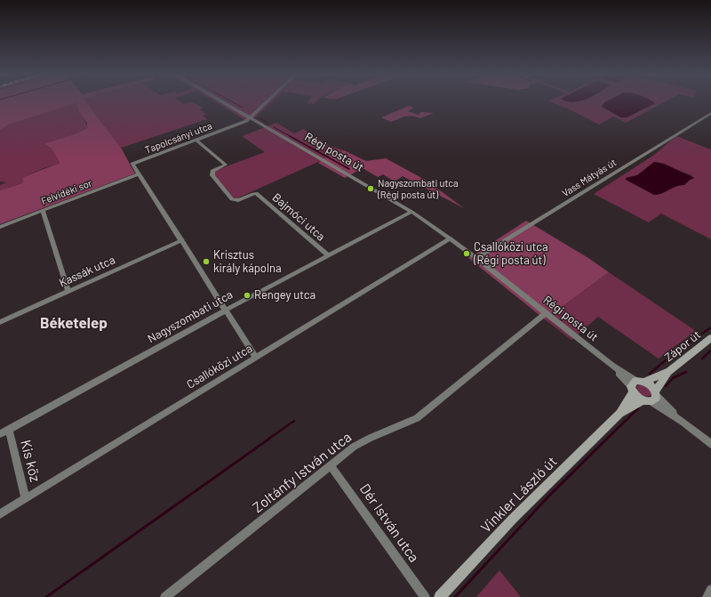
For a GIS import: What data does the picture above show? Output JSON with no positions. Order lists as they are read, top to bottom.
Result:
{
  "streets": {
    "street": [
      "Tapolcsányi utca",
      "Régi posta út",
      "Vass Mátyás út",
      "Felvidéki sor",
      "Bajmóci utca",
      "Kassák utca",
      "Nagyszombati utca",
      "Zápor út",
      "Csallóközi utca",
      "Kis köz",
      "Zoltánfy István utca",
      "Vinkler László út",
      "Dér István utca"
    ]
  },
  "crossings": [
    ["Tapolcsányi utca", "Régi posta út"],
    ["Tapolcsányi utca", "Felvidéki sor"],
    ["Tapolcsányi utca", "Bajmóci utca"],
    ["Régi posta út", "Vass Mátyás út"],
    ["Régi posta út", "Nagyszombati utca"],
    ["Régi posta út", "Csallóközi utca"],
    ["Régi posta út", "Zoltánfy István utca"],
    ["Régi posta út", "Vinkler László út"],
    ["Bajmóci utca", "Nagyszombati utca"],
    ["Nagyszombati utca", "Kis köz"],
    ["Zápor út", "Vinkler László út"],
    ["Csallóközi utca", "Kis köz"],
    ["Zoltánfy István utca", "Dér István utca"]
  ],
  "districts": ["Béketelep"],
  "places": [
    "Nagyszombati utca (Régi posta út)",
    "Csallóközi utca (Régi posta út)",
    "Krisztus király kápolna",
    "Rengey utca"
  ]
}
